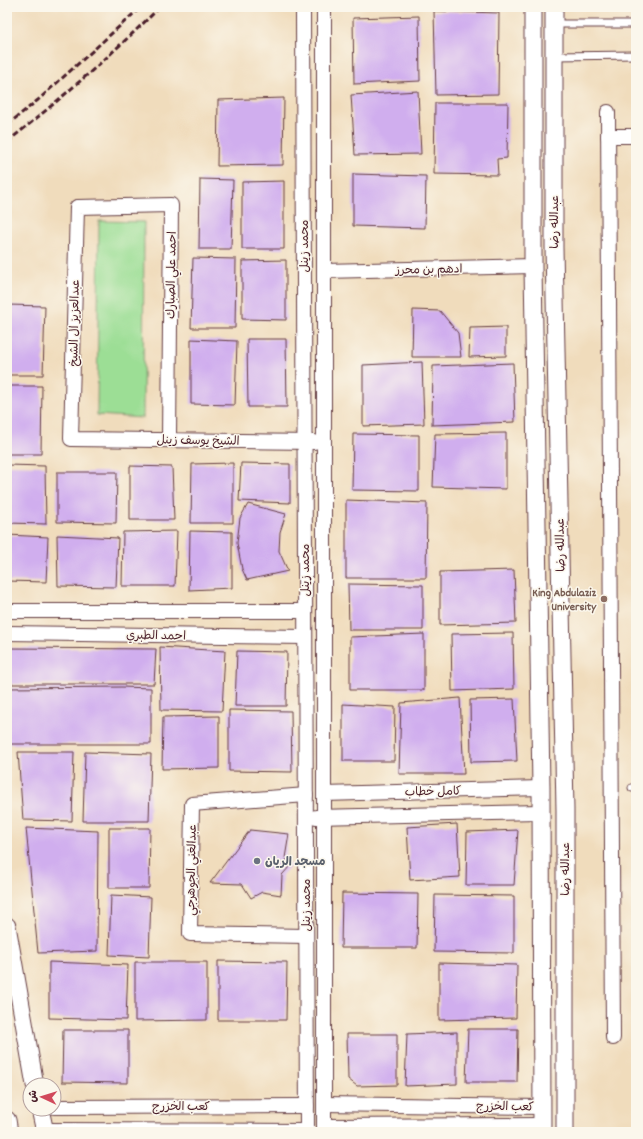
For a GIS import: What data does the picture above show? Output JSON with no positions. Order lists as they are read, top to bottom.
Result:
{
  "streets": {
    "street": [
      "عبدالله رضا",
      "محمد زينل",
      "ادهم بن محرز",
      "احمد علي الصبارك",
      "عبدالعزيز ال الشيخ",
      "الشيخ يوسف زينل",
      "احمد الطبري",
      "كامل خطاب",
      "عبدالغني الجوهرجي",
      "كعب الخزرج"
    ]
  },
  "crossings": [
    ["عبدالله رضا", "ادهم بن محرز"],
    ["عبدالله رضا", "كامل خطاب"],
    ["عبدالله رضا", "كعب الخزرج"],
    ["محمد زينل", "ادهم بن محرز"],
    ["محمد زينل", "الشيخ يوسف زينل"],
    ["محمد زينل", "احمد الطبري"],
    ["محمد زينل", "كامل خطاب"],
    ["محمد زينل", "عبدالغني الجوهرجي"],
    ["محمد زينل", "كعب الخزرج"],
    ["احمد علي الصبارك", "عبدالعزيز ال الشيخ"],
    ["احمد علي الصبارك", "الشيخ يوسف زينل"],
    ["عبدالعزيز ال الشيخ", "الشيخ يوسف زينل"]
  ],
  "places": ["King Abdulaziz University", "مسجد الريان"],
  "north": "left"
}
